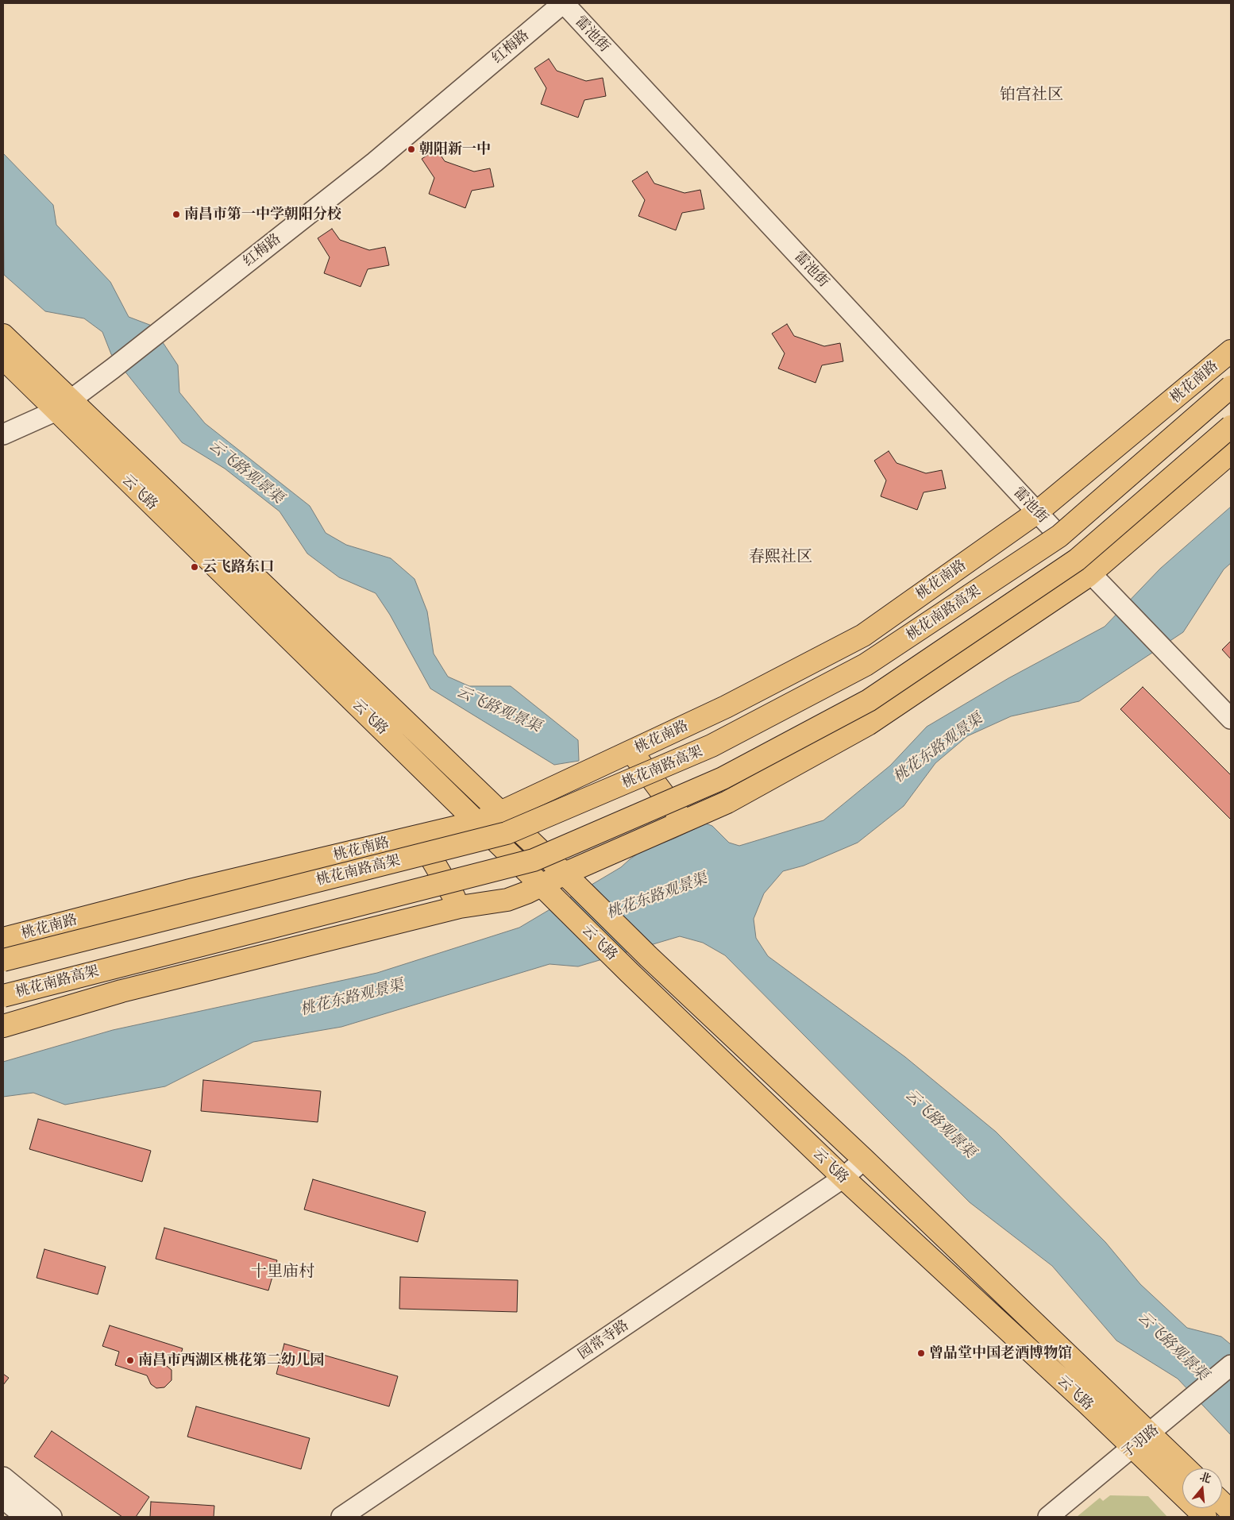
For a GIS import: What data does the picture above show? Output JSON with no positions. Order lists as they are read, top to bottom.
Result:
{
  "streets": {
    "main road": ["桃花南路", "云飞路", "桃花南路高架"],
    "street": [
      "雷池街",
      "红梅路",
      "园常寺路",
      "子羽路"
    ]
  },
  "crossings": [
    ["雷池街", "红梅路"],
    ["雷池街", "桃花南路"],
    ["雷池街", "桃花南路高架"],
    ["红梅路", "云飞路"],
    ["桃花南路", "云飞路"],
    ["云飞路", "园常寺路"],
    ["云飞路", "子羽路"]
  ],
  "districts": ["铂宫社区", "春熙社区", "十里庙村"],
  "water": ["云飞路观景渠", "桃花东路观景渠"],
  "places": [
    "朝阳新一中",
    "南昌市第一中学朝阳分校",
    "云飞路东口",
    "曾品堂中国老酒博物馆",
    "南昌市西湖区桃花第二幼儿园"
  ],
  "north": "top"
}
